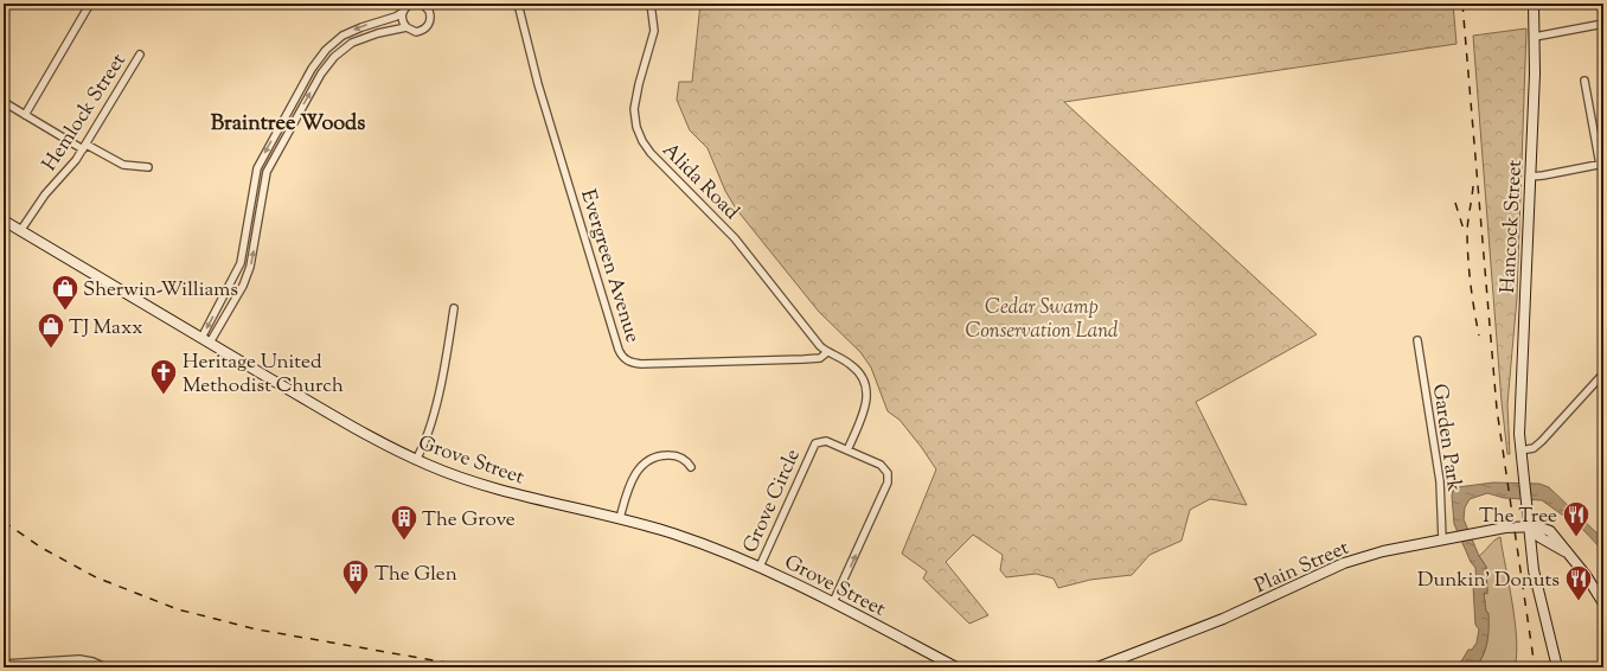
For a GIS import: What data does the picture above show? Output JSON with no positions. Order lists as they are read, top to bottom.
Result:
{
  "streets": {
    "main road": ["Hancock Street", "Grove Street", "Plain Street"],
    "street": [
      "Hemlock Street",
      "Alida Road",
      "Evergreen Avenue",
      "Garden Park",
      "Grove Circle"
    ]
  },
  "crossings": [
    ["Hemlock Street", "Grove Street"],
    ["Alida Road", "Evergreen Avenue"],
    ["Hancock Street", "Plain Street"],
    ["Garden Park", "Plain Street"],
    ["Grove Street", "Grove Circle"]
  ],
  "one_way": ["Grove Circle"],
  "districts": ["Braintree Woods"],
  "parks": ["Cedar Swamp Conservation Land"],
  "places": {
    "shop": ["Sherwin-Williams", "TJ Maxx"],
    "church": ["Heritage United Methodist Church"],
    "restaurant": ["The Tree", "Dunkin' Donuts"],
    "building": ["The Grove", "The Glen"]
  }
}
